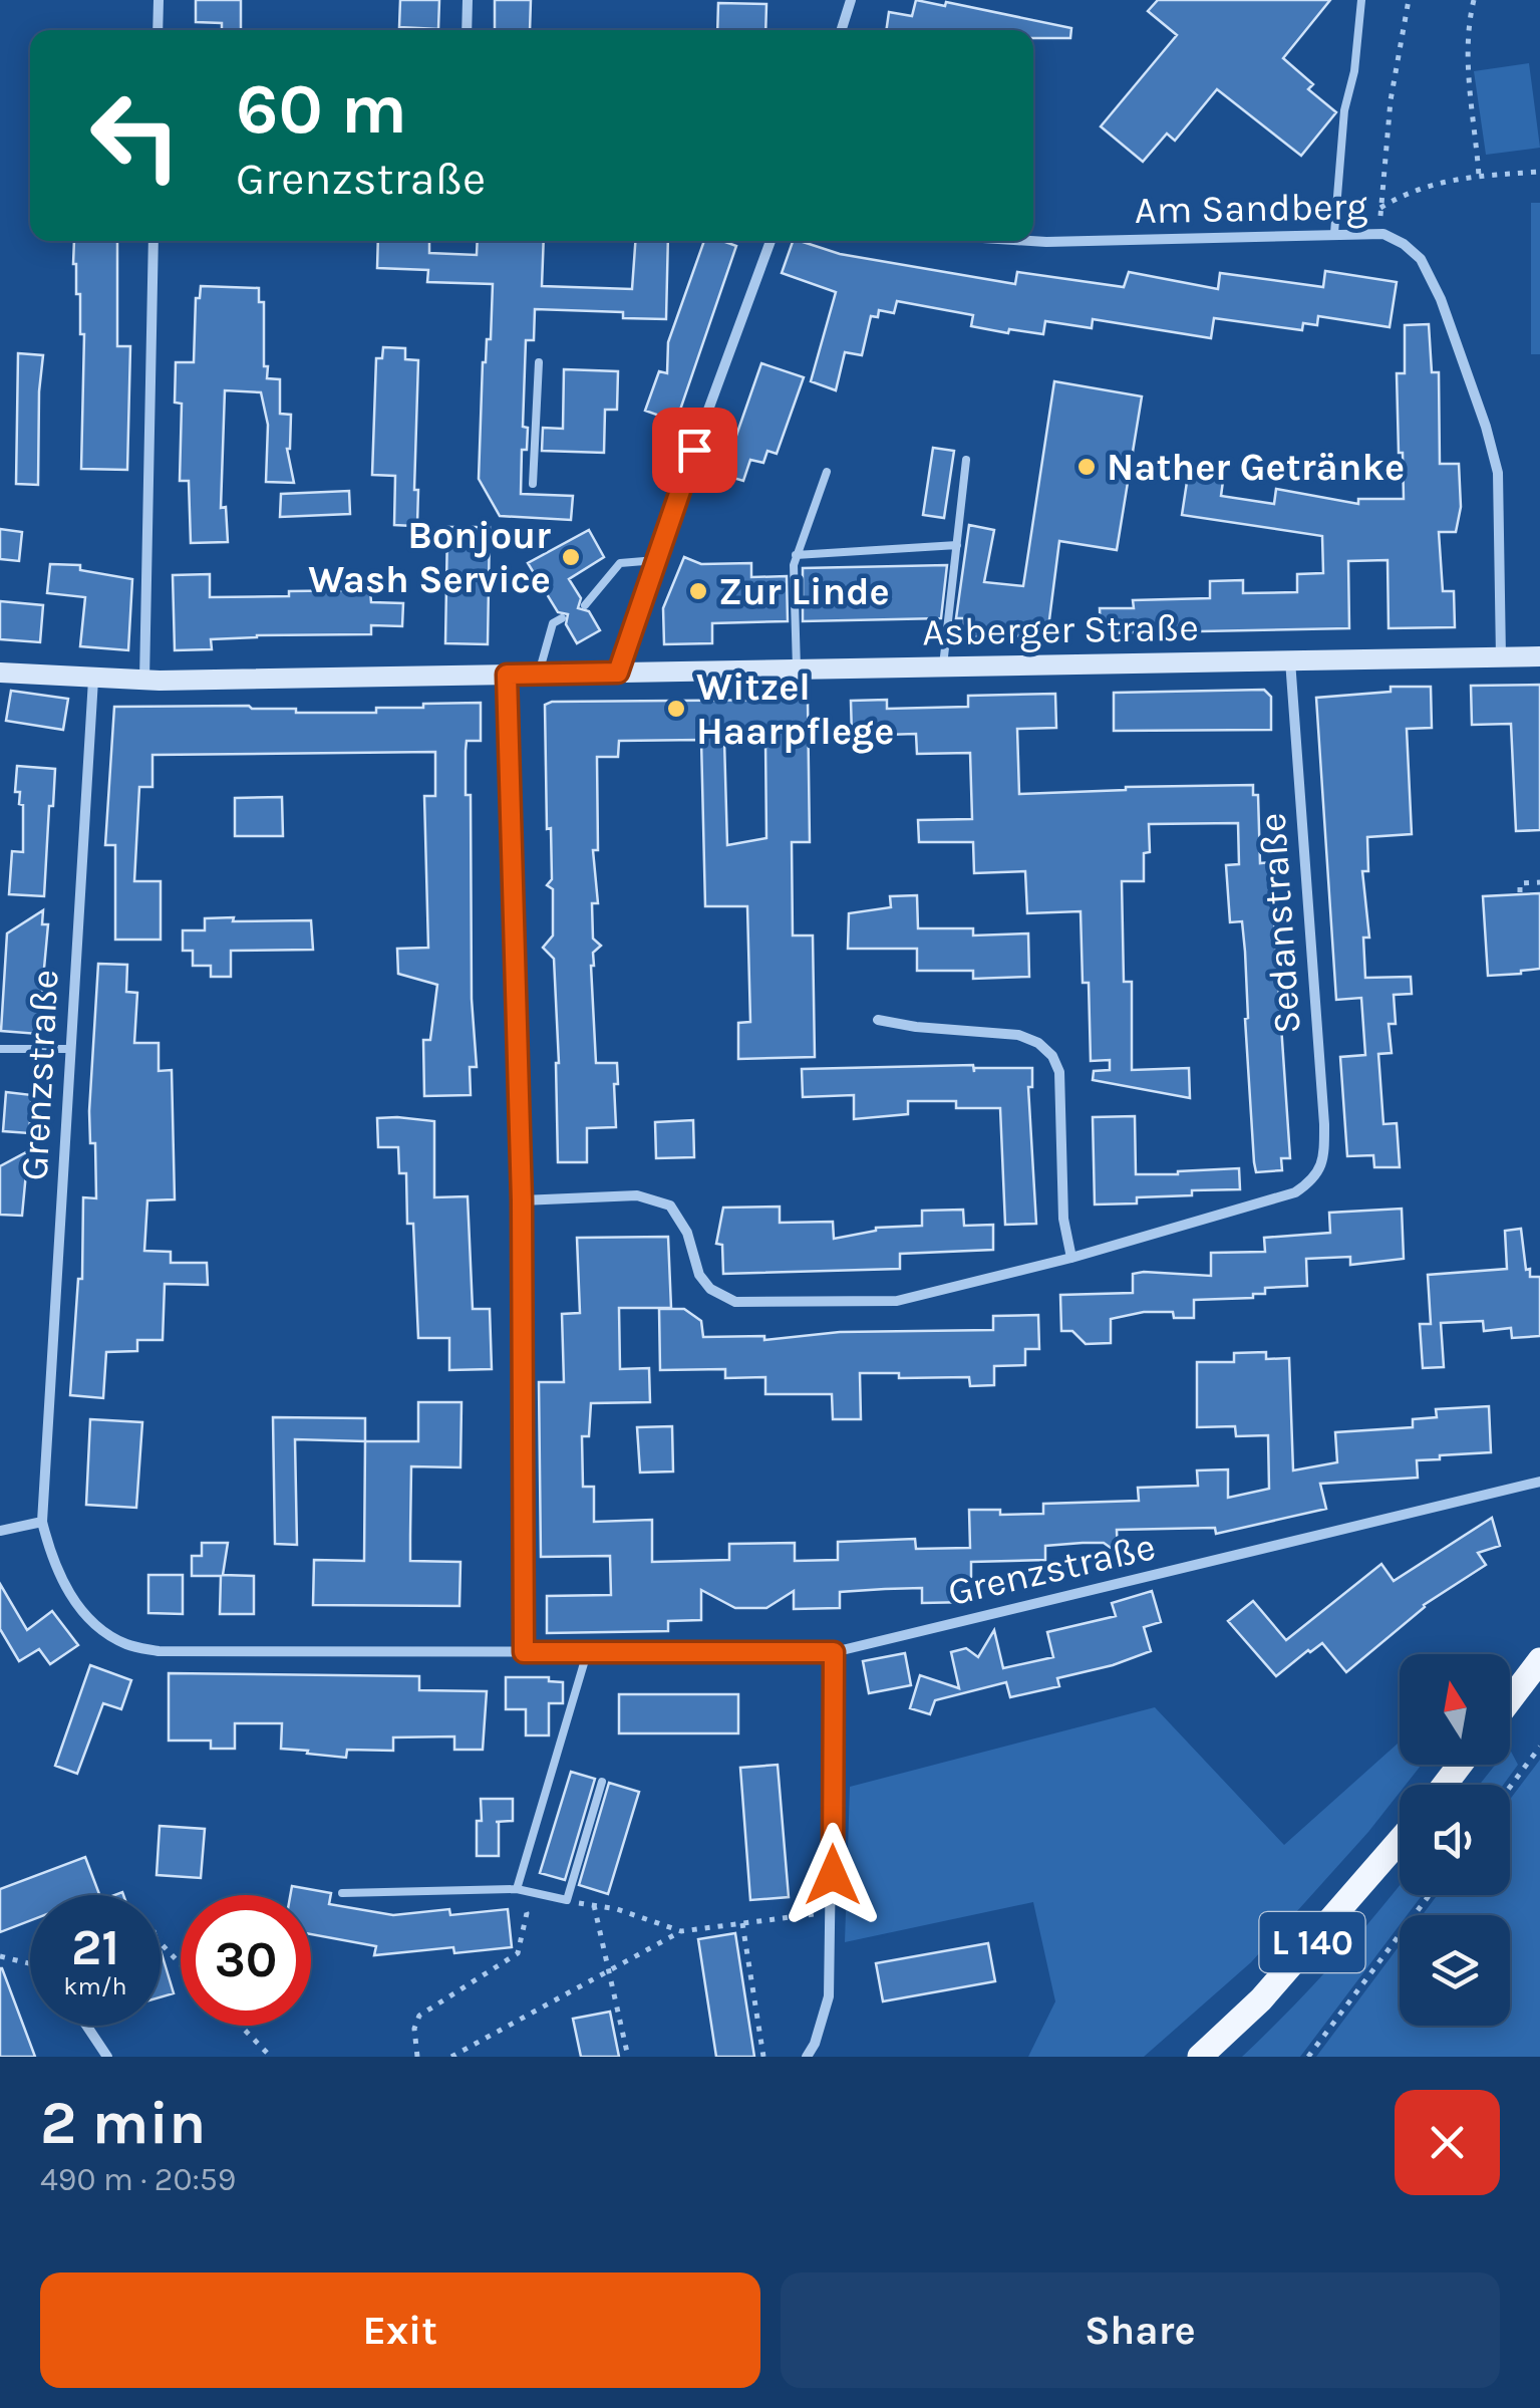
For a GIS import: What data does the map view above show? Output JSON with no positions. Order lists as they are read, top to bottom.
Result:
{
  "streets": {
    "main road": ["L 140"],
    "street": [
      "Am Sandberg",
      "Asberger Straße",
      "Sedanstraße",
      "Grenzstraße"
    ]
  },
  "crossings": [
    ["Am Sandberg", "Asberger Straße"],
    ["Asberger Straße", "Sedanstraße"],
    ["Asberger Straße", "Grenzstraße"]
  ],
  "places": [
    "Nather Getränke",
    "Bonjour Wash Service",
    "Zur Linde",
    "Witzel Haarpflege"
  ],
  "north": "top",
  "page": {
    "turn": ["60 m", "Grenzstraße"],
    "speed": "21 km/h",
    "limit": "30",
    "heading": ["2 min", "490 m · 20:59"],
    "buttons": ["Exit", "Share"]
  }
}
